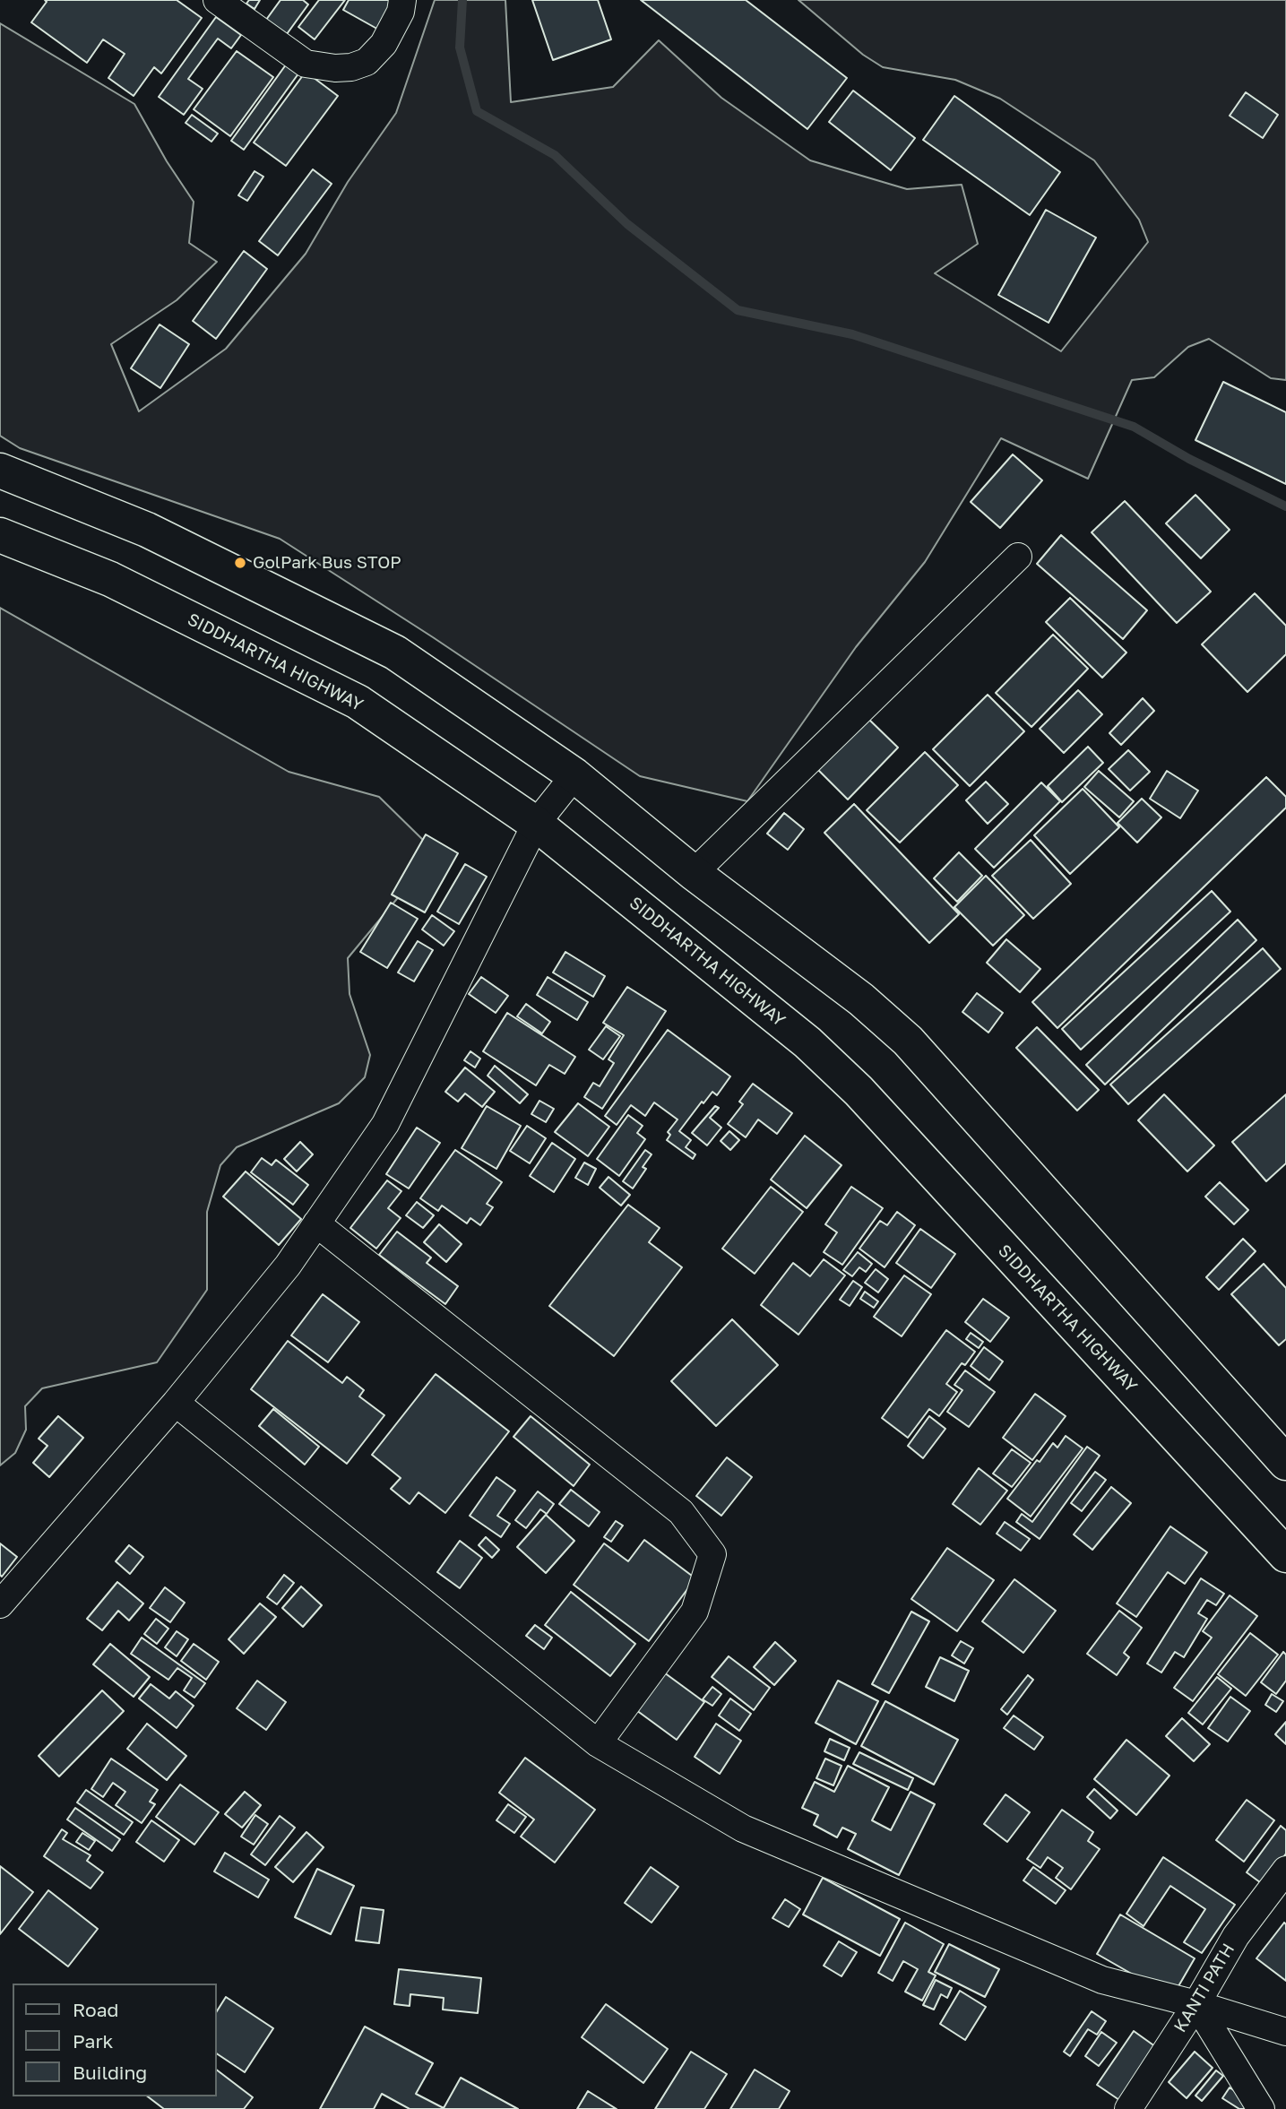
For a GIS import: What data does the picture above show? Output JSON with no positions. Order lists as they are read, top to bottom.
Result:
{
  "streets": {
    "highway": ["SIDDHARTHA HIGHWAY"],
    "street": ["KANTI PATH"]
  },
  "places": ["GolPark Bus STOP"],
  "legend": ["Road", "Park", "Building"]
}
